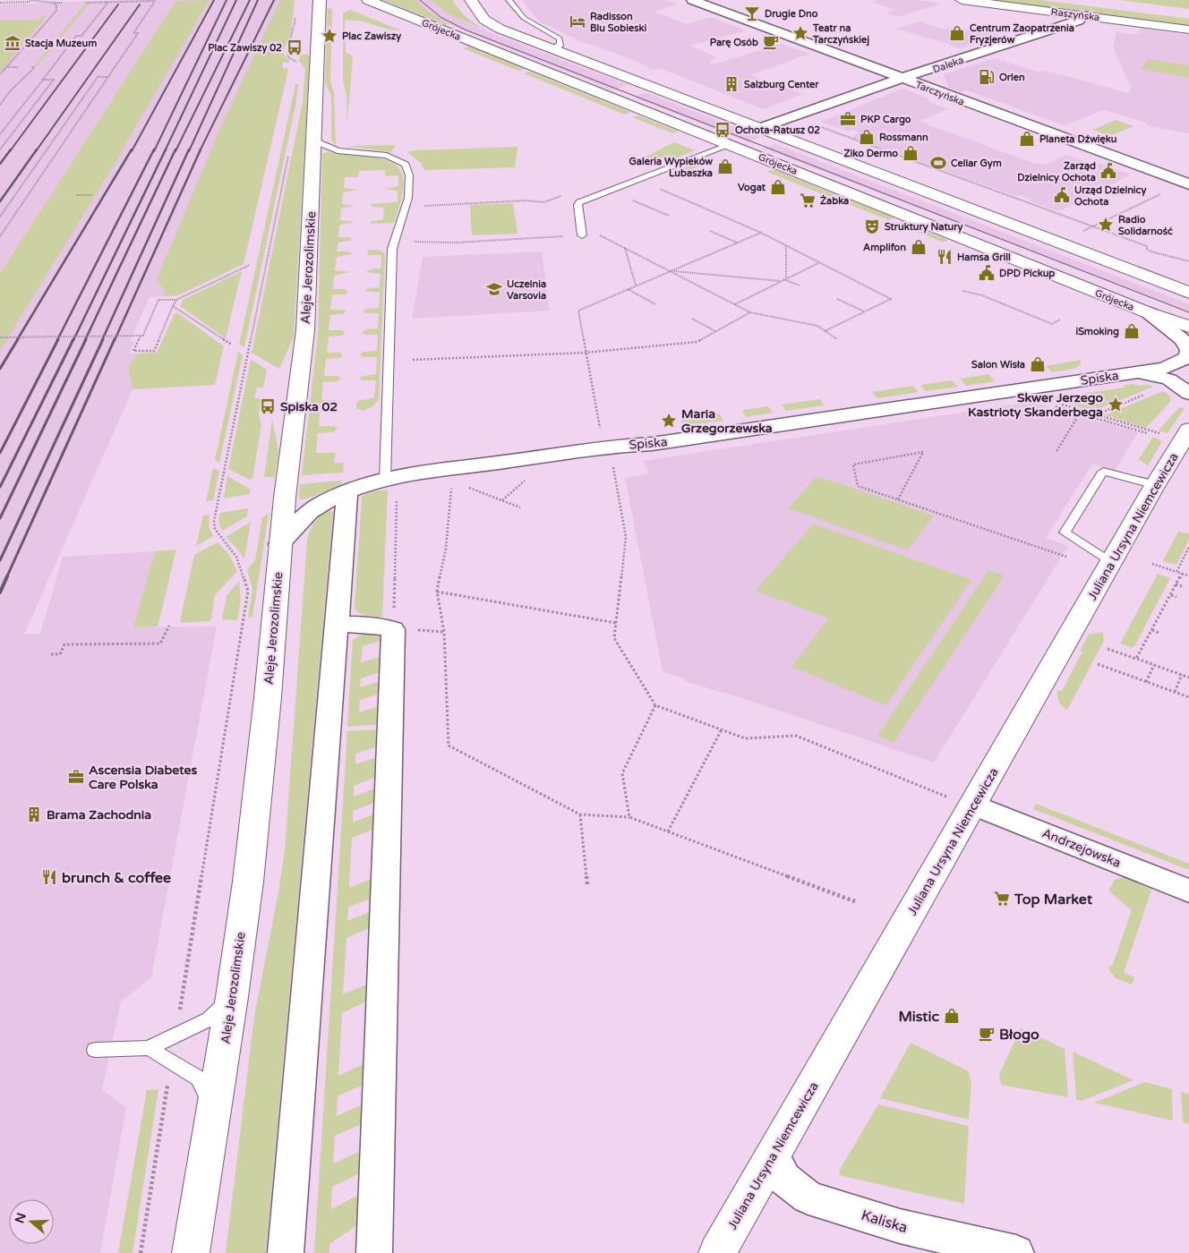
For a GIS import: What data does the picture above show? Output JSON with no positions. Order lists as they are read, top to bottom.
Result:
{
  "streets": {
    "main road": [
      "Raszyńska",
      "Grójecka",
      "Aleje Jerozolimskie",
      "Juliana Ursyna Niemcewicza"
    ],
    "street": [
      "Daleka",
      "Tarczyńska",
      "Spiska",
      "Andrzejowska",
      "Kaliska"
    ]
  },
  "crossings": [
    ["Raszyńska", "Daleka"],
    ["Grójecka", "Spiska"],
    ["Daleka", "Tarczyńska"],
    ["Aleje Jerozolimskie", "Spiska"],
    ["Juliana Ursyna Niemcewicza", "Andrzejowska"],
    ["Juliana Ursyna Niemcewicza", "Kaliska"]
  ],
  "places": {
    "bar": ["Drugie Dno"],
    "hotel": ["Radisson Blu Sobieski"],
    "place": [
      "Teatr na Tarczyńskiej",
      "Plac Zawiszy",
      "Radio Solidarność",
      "Skwer Jerzego Kastrioty Skanderbega",
      "Maria Grzegorzewska"
    ],
    "shop": [
      "Centrum Zaopatrzenia Fryzjerów",
      "Rossmann",
      "Planeta Dźwięku",
      "Ziko Dermo",
      "Galeria Wypieków Lubaszka",
      "Vogat",
      "Amplifon",
      "iSmoking",
      "Salon Wisła",
      "Mistic"
    ],
    "cafe": ["Parę Osób", "Błogo"],
    "museum": ["Stacja Muzeum"],
    "bus stop": ["Plac Zawiszy 02", "Ochota-Ratusz 02", "Spiska 02"],
    "fuel station": ["Orlen"],
    "building": ["Salzburg Center", "Brama Zachodnia"],
    "office": ["PKP Cargo", "Ascensia Diabetes Care Polska"],
    "sports": ["Cellar Gym"],
    "public building": ["Zarząd Dzielnicy Ochota", "Urząd Dzielnicy Ochota", "DPD Pickup"],
    "supermarket": ["Żabka", "Top Market"],
    "theatre": ["Struktury Natury"],
    "restaurant": ["Hamsa Grill", "brunch & coffee"],
    "school or university": ["Uczelnia Varsovia"]
  },
  "north": "left"
}
